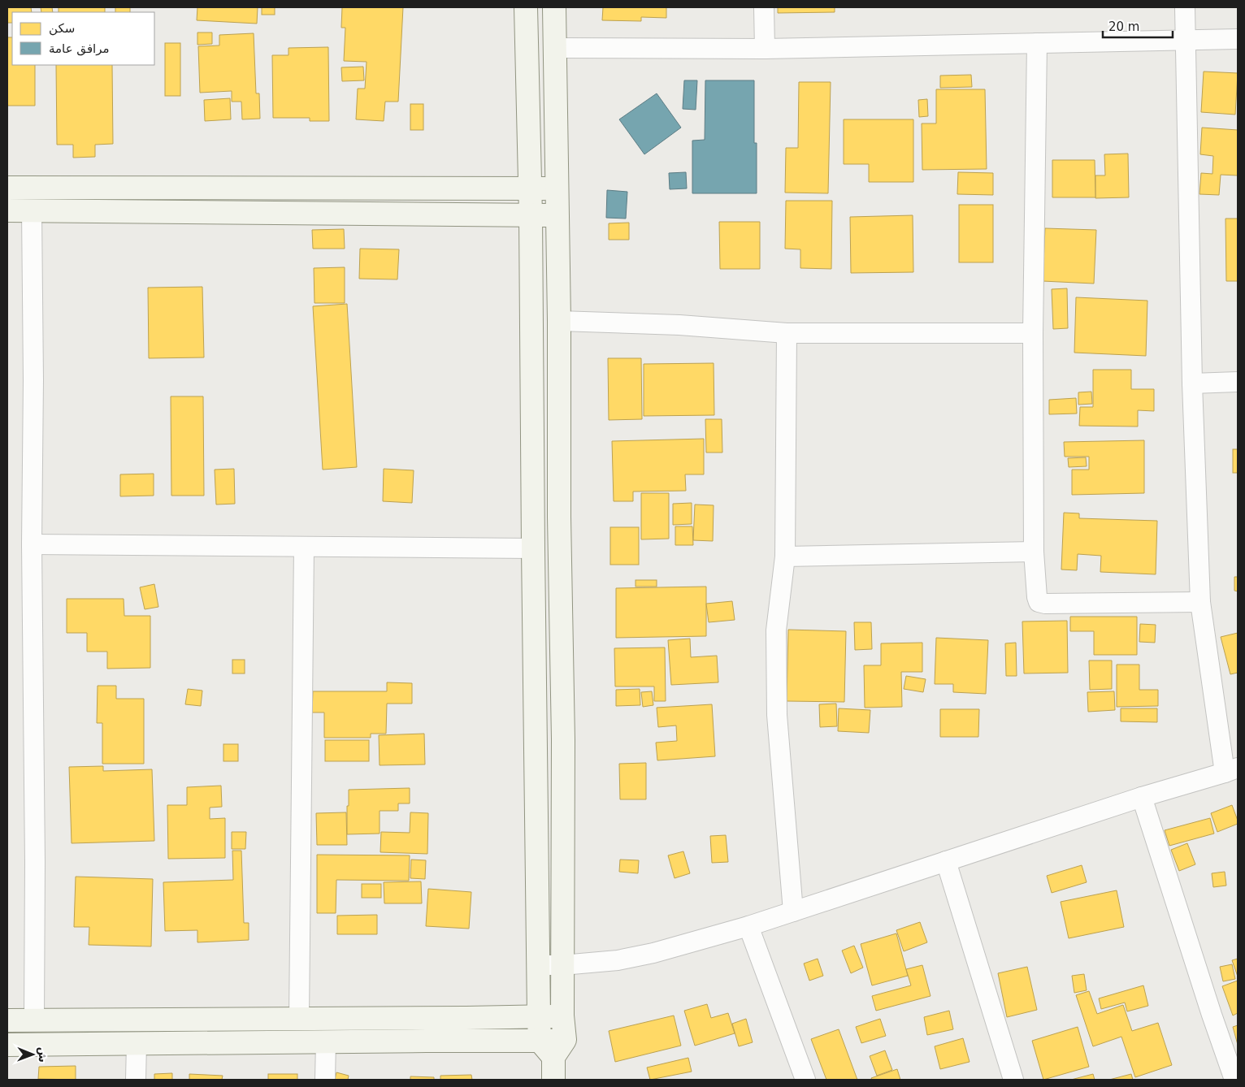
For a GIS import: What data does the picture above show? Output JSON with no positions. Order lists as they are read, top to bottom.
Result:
{
  "legend": ["سكن", "مرافق عامة"],
  "scale_bar": "20 m",
  "north": "right"
}
